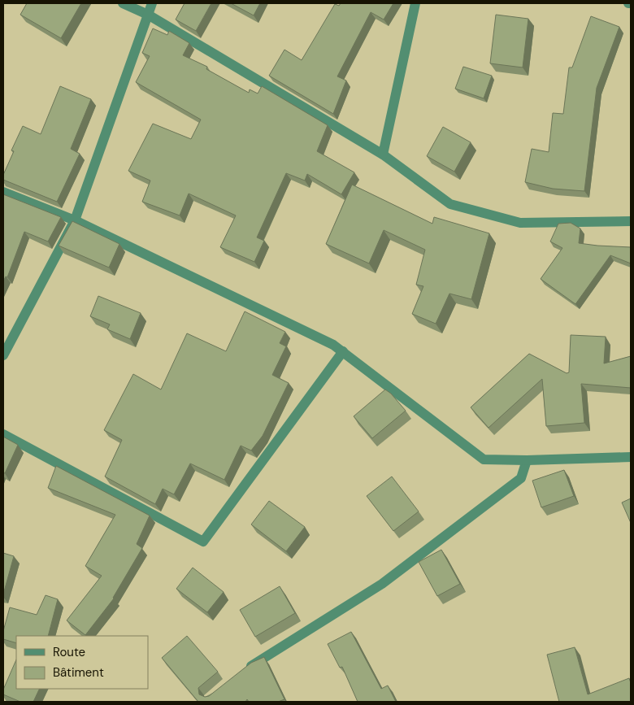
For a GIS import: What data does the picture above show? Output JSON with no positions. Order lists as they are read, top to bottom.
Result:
{
  "legend": ["Route", "Bâtiment"]
}
